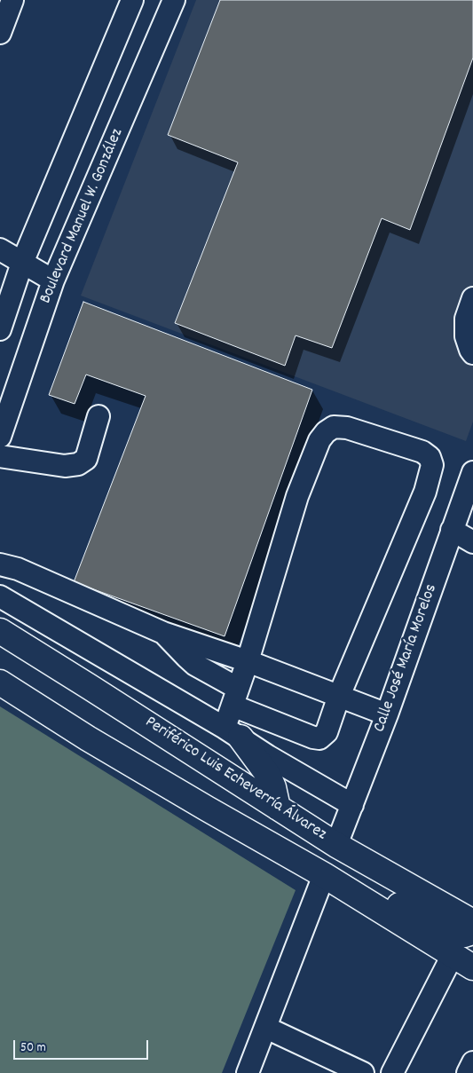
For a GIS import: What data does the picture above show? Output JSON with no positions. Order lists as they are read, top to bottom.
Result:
{
  "streets": {
    "main road": ["Periférico Luis Echeverría Álvarez"],
    "street": ["Boulevard Manuel W. González", "Calle José María Morelos"]
  },
  "crossings": [
    ["Calle José María Morelos", "Periférico Luis Echeverría Álvarez"]
  ],
  "scale_bar": "50 m"
}
